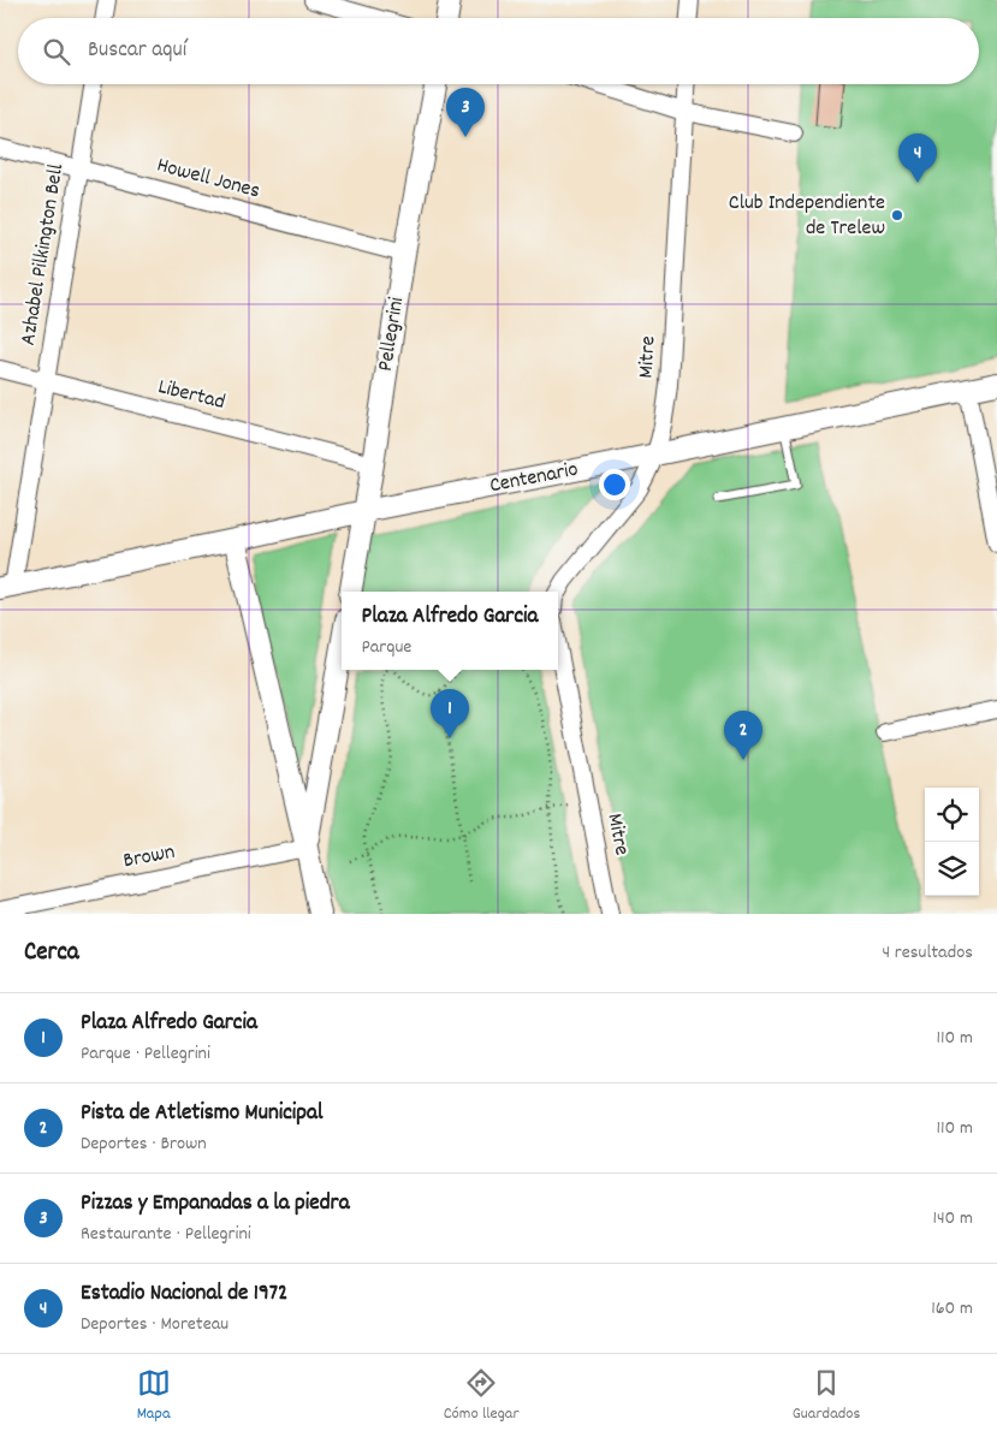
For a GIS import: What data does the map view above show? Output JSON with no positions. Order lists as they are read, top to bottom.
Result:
{
  "streets": {
    "street": [
      "Howell Jones",
      "Azhabel Pilkington Bell",
      "Pellegrini",
      "Mitre",
      "Libertad",
      "Centenario",
      "Brown"
    ]
  },
  "crossings": [
    ["Howell Jones", "Azhabel Pilkington Bell"],
    ["Howell Jones", "Pellegrini"],
    ["Azhabel Pilkington Bell", "Libertad"],
    ["Azhabel Pilkington Bell", "Centenario"],
    ["Pellegrini", "Libertad"],
    ["Pellegrini", "Centenario"],
    ["Mitre", "Centenario"]
  ],
  "places": ["Club Independiente de Trelew"],
  "page": {
    "search": "Buscar aquí",
    "pins": [
      "3",
      "4",
      "1",
      "2"
    ],
    "popup": ["Plaza Alfredo Garcia", "Parque"],
    "heading": ["Cerca", "4 resultados"],
    "list": [
      {
        "mark": "1",
        "name": "Plaza Alfredo Garcia",
        "note": "Parque · Pellegrini",
        "value": "110 m"
      },
      {
        "mark": "2",
        "name": "Pista de Atletismo Municipal",
        "note": "Deportes · Brown",
        "value": "110 m"
      },
      {
        "mark": "3",
        "name": "Pizzas y Empanadas a la piedra",
        "note": "Restaurante · Pellegrini",
        "value": "140 m"
      },
      {
        "mark": "4",
        "name": "Estadio Nacional de 1972",
        "note": "Deportes · Moreteau",
        "value": "160 m"
      }
    ],
    "nav": ["Mapa", "Cómo llegar", "Guardados"]
  }
}
